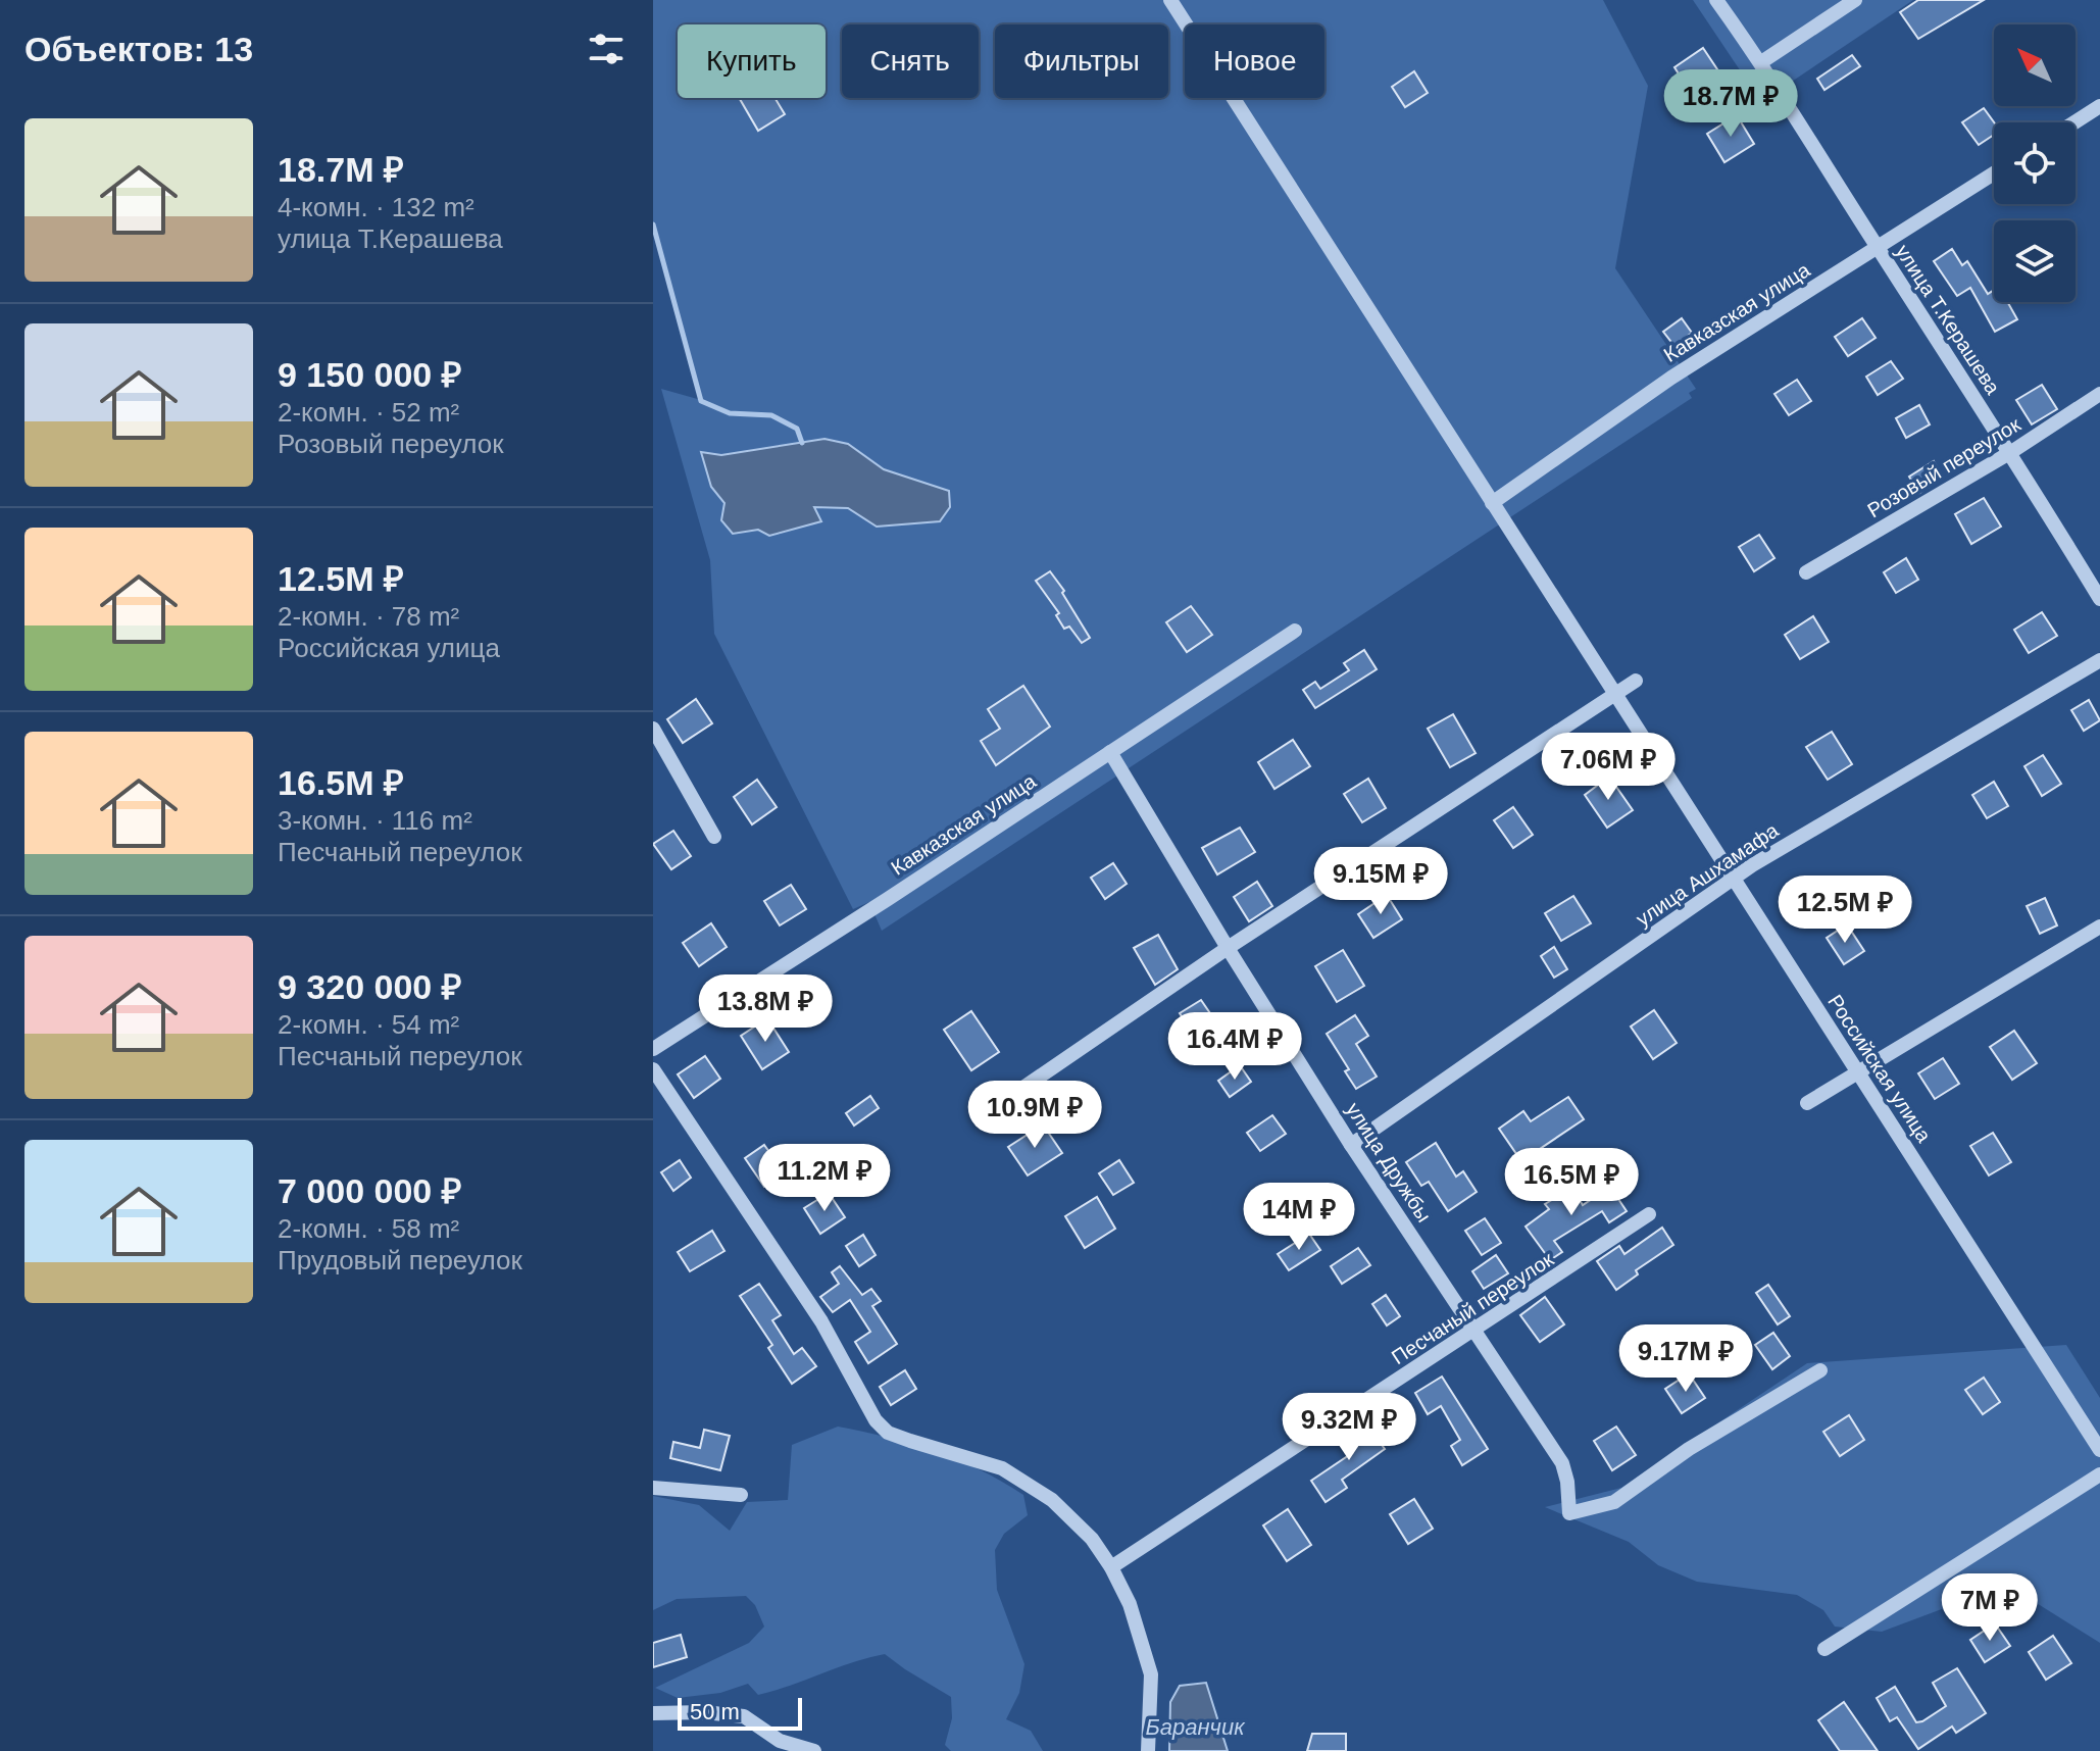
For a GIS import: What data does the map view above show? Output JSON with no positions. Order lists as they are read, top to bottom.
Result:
{
  "streets": {
    "street": [
      "Кавказcкая улица",
      "улица Т.Керашева",
      "Розовый переулок",
      "улица Ашхамафа",
      "Российская улица",
      "улица Дружбы",
      "Песчаный переулок"
    ]
  },
  "crossings": [
    ["Кавказcкая улица", "улица Т.Керашева"],
    ["Кавказcкая улица", "Российская улица"],
    ["Кавказcкая улица", "улица Дружбы"],
    ["улица Т.Керашева", "Розовый переулок"],
    ["улица Ашхамафа", "Российская улица"],
    ["улица Ашхамафа", "улица Дружбы"],
    ["улица Дружбы", "Песчаный переулок"]
  ],
  "water": ["Баранчик"],
  "scale_bar": "50 m",
  "north": "top left",
  "page": {
    "heading": "Объектов: 13",
    "chip": [
      "Купить",
      "Снять",
      "Фильтры",
      "Новое"
    ],
    "price": [
      "18.7M ₽",
      "7.06M ₽",
      "9.15M ₽",
      "12.5M ₽",
      "13.8M ₽",
      "16.4M ₽",
      "10.9M ₽",
      "11.2M ₽",
      "16.5M ₽",
      "14M ₽",
      "9.17M ₽",
      "9.32M ₽",
      "7M ₽"
    ],
    "list": [
      {
        "name": "18.7M ₽",
        "note": "4-комн. · 132 m² · улица Т.Керашева"
      },
      {
        "name": "9 150 000 ₽",
        "note": "2-комн. · 52 m² · Розовый переулок"
      },
      {
        "name": "12.5M ₽",
        "note": "2-комн. · 78 m² · Российская улица"
      },
      {
        "name": "16.5M ₽",
        "note": "3-комн. · 116 m² · Песчаный переулок"
      },
      {
        "name": "9 320 000 ₽",
        "note": "2-комн. · 54 m² · Песчаный переулок"
      },
      {
        "name": "7 000 000 ₽",
        "note": "2-комн. · 58 m² · Прудовый переулок"
      }
    ],
    "scale": "50 m"
  }
}
